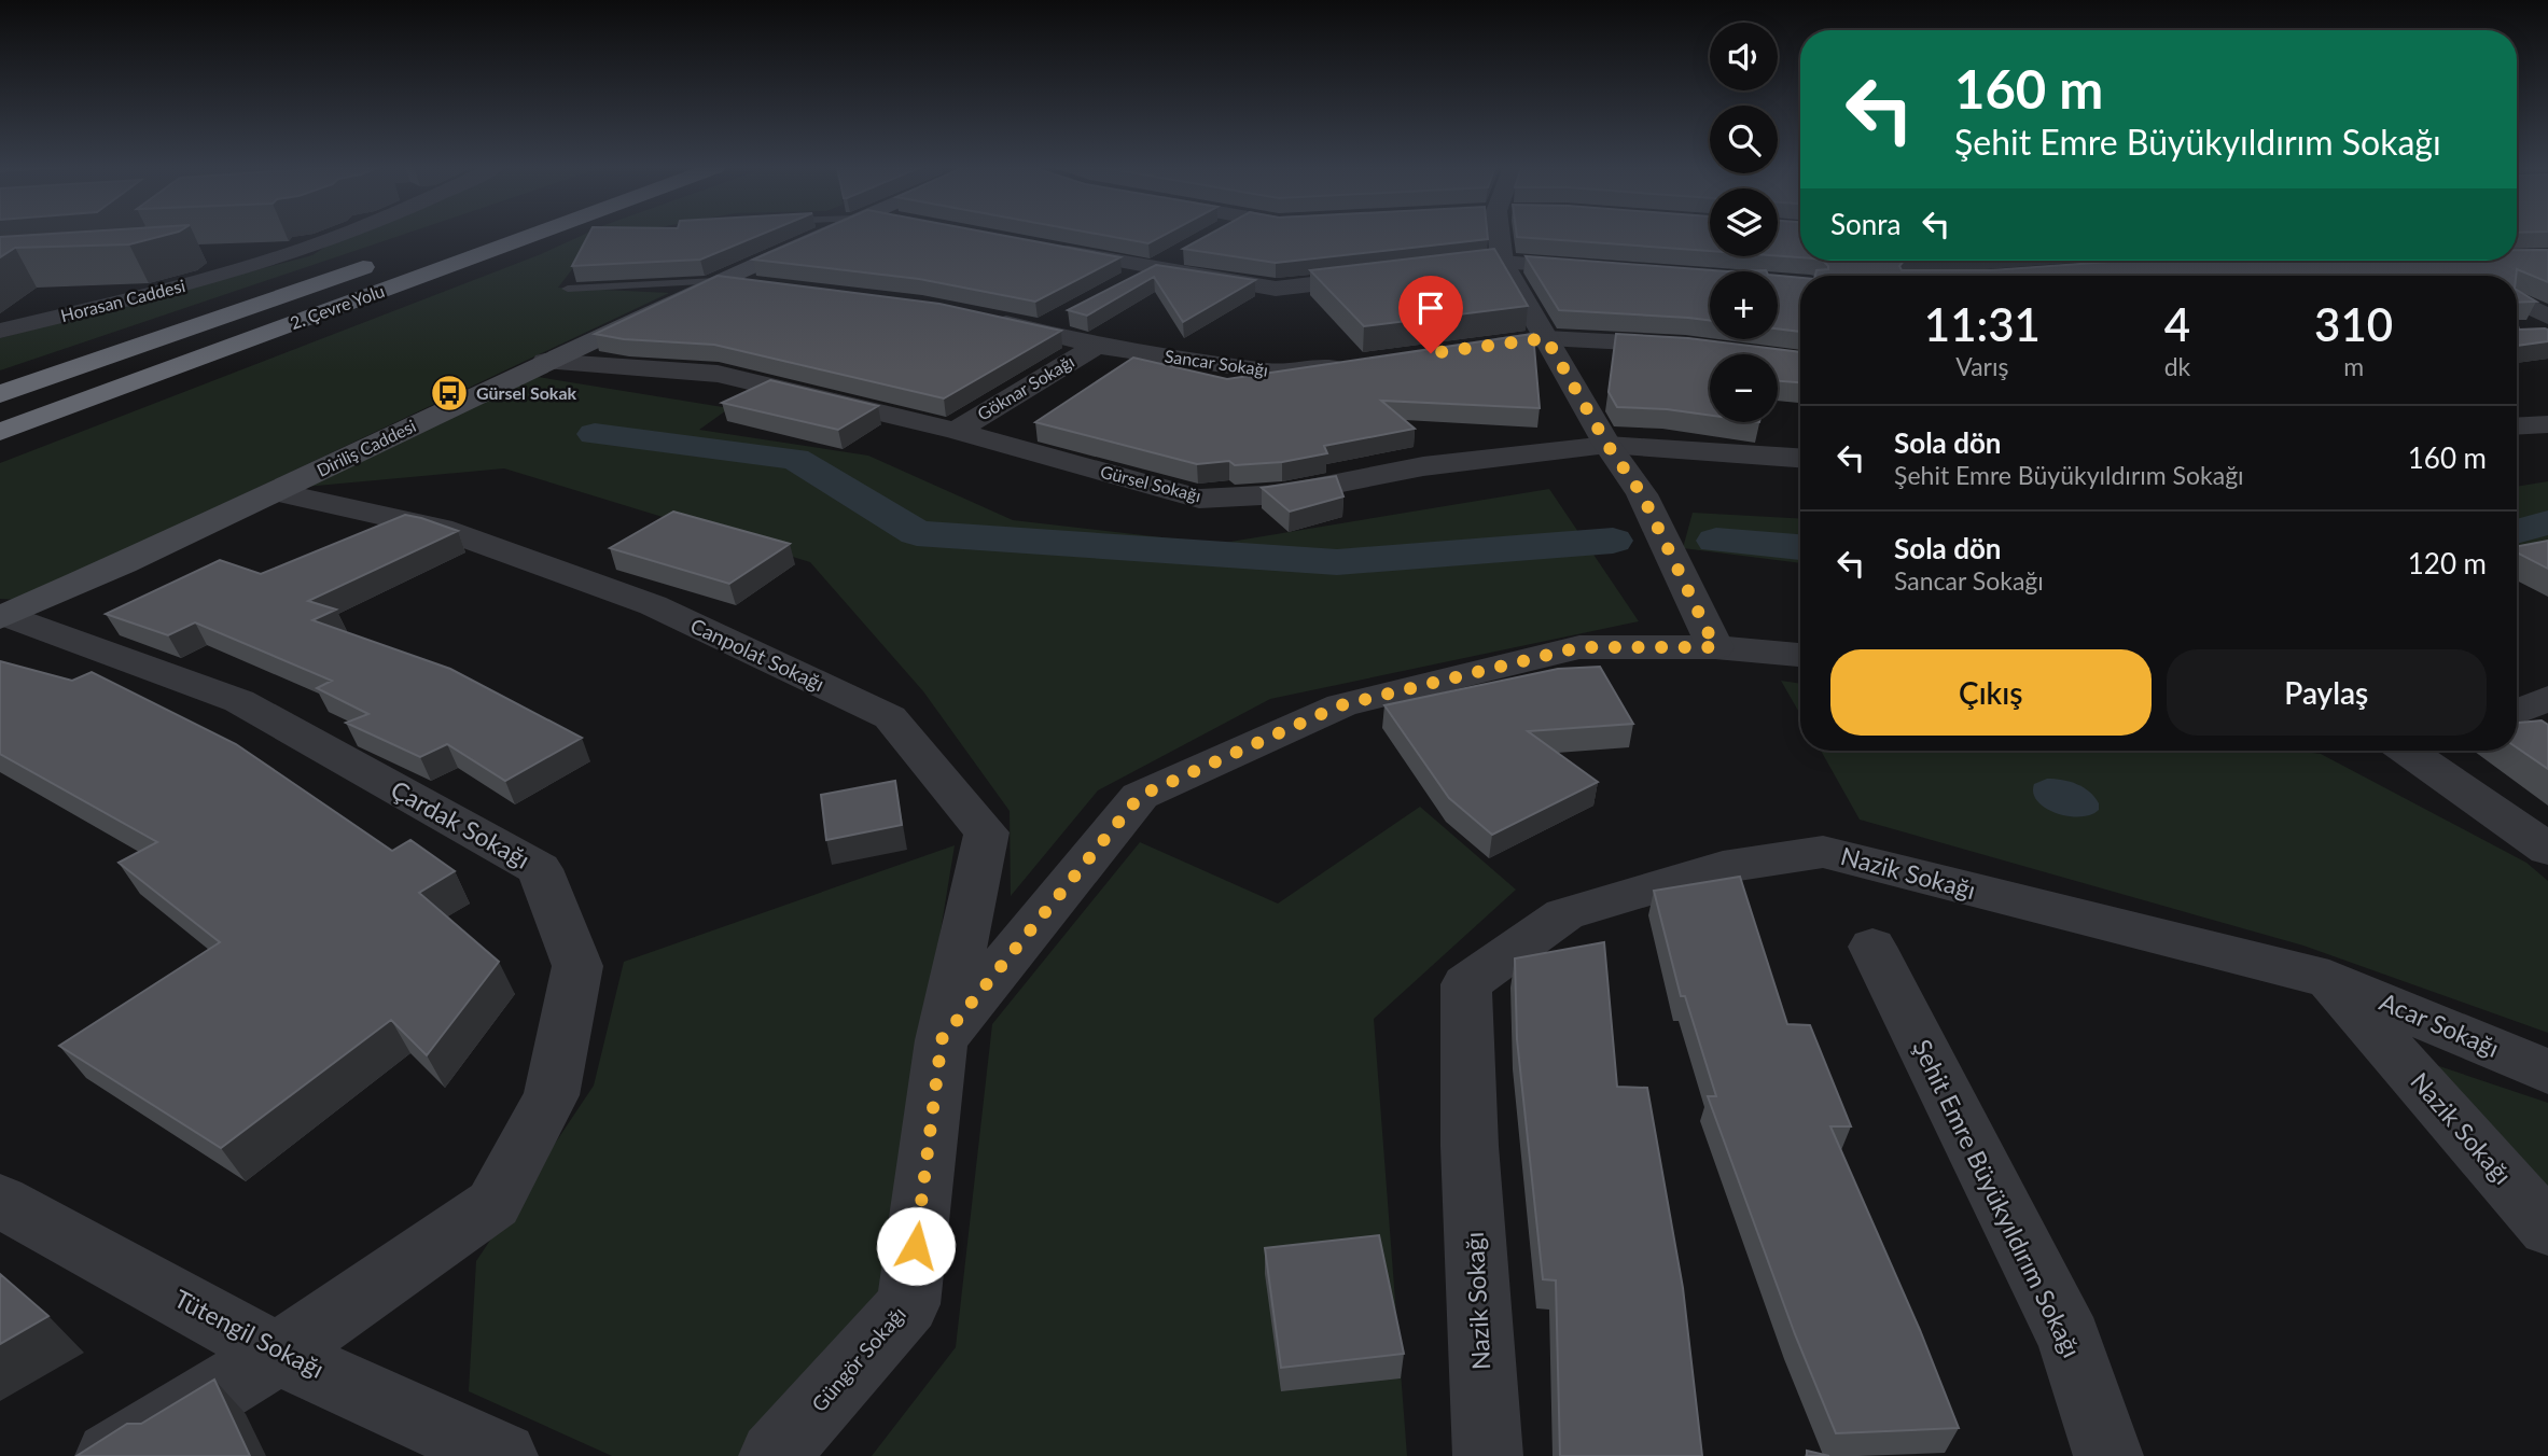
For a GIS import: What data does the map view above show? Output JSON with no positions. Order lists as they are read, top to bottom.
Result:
{
  "streets": {
    "highway": ["2. Çevre Yolu"],
    "main road": ["Diriliş Caddesi"],
    "street": [
      "Horasan Caddesi",
      "Sancar Sokağı",
      "Göknar Sokağı",
      "Gürsel Sokağı",
      "Canpolat Sokağı",
      "Çardak Sokağı",
      "Nazik Sokağı",
      "Acar Sokağı",
      "Şehit Emre Büyükyıldırım Sokağı",
      "Tütengil Sokağı",
      "Güngör Sokağı"
    ]
  },
  "crossings": [
    ["Sancar Sokağı", "Göknar Sokağı"],
    ["Göknar Sokağı", "Gürsel Sokağı"],
    ["Diriliş Caddesi", "Gürsel Sokağı"],
    ["Diriliş Caddesi", "Canpolat Sokağı"],
    ["Diriliş Caddesi", "Çardak Sokağı"],
    ["Canpolat Sokağı", "Güngör Sokağı"],
    ["Çardak Sokağı", "Tütengil Sokağı"],
    ["Nazik Sokağı", "Acar Sokağı"]
  ],
  "places": {
    "bus stop": ["Gürsel Sokak"]
  },
  "page": {
    "map_buttons": ["+", "−"],
    "turn": ["160 m", "Şehit Emre Büyükyıldırım Sokağı"],
    "then": "Sonra",
    "eta": [
      "11:31",
      "Varış",
      "4",
      "dk",
      "310",
      "m"
    ],
    "list": [
      {
        "name": "Sola dön",
        "note": "Şehit Emre Büyükyıldırım Sokağı",
        "value": "160 m"
      },
      {
        "name": "Sola dön",
        "note": "Sancar Sokağı",
        "value": "120 m"
      }
    ],
    "buttons": ["Çıkış", "Paylaş"]
  }
}
